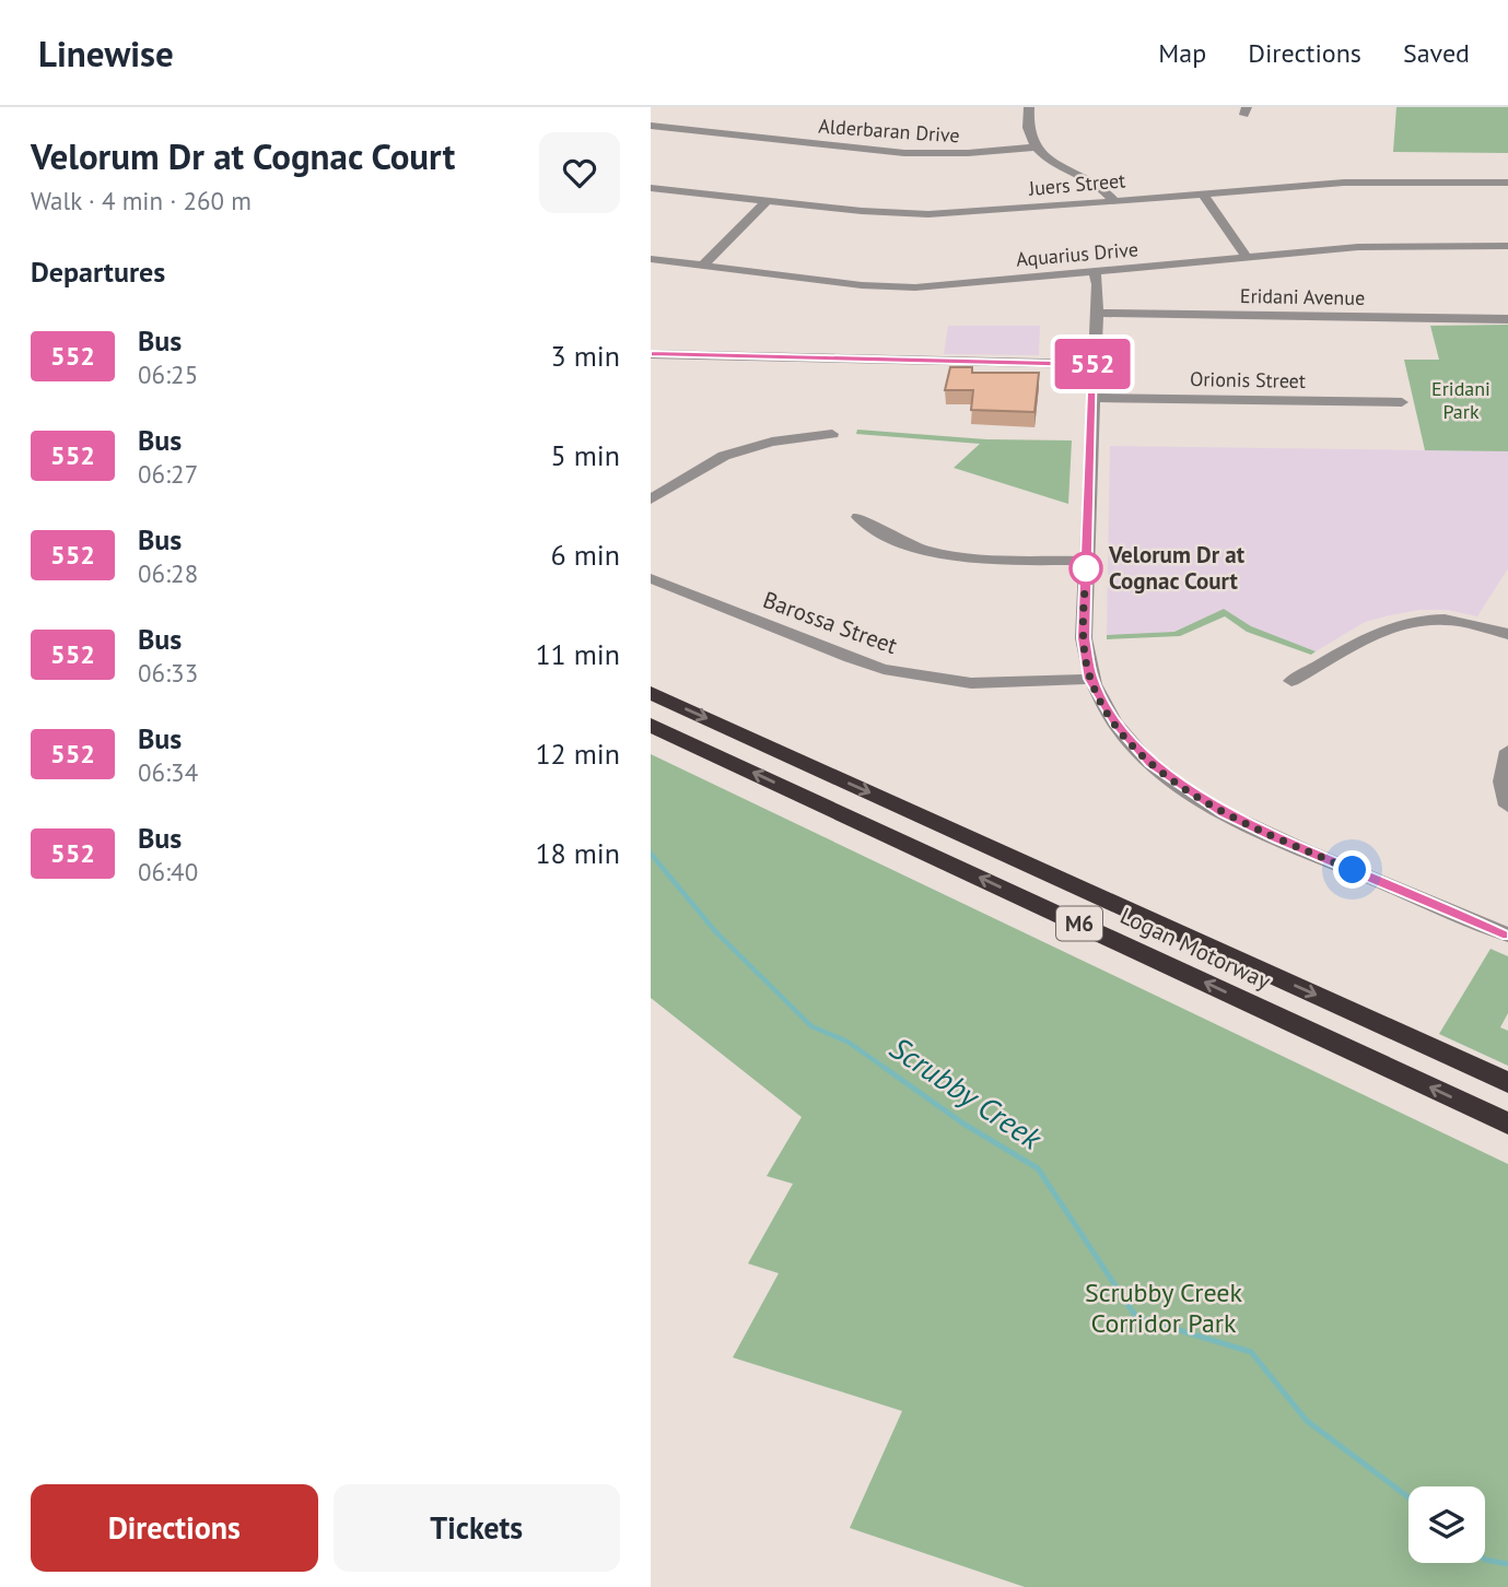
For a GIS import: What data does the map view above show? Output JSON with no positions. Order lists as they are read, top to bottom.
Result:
{
  "streets": {
    "highway": ["M6", "Logan Motorway"],
    "street": [
      "Alderbaran Drive",
      "Juers Street",
      "Aquarius Drive",
      "Eridani Avenue",
      "Orionis Street",
      "Barossa Street"
    ]
  },
  "water": ["Scrubby Creek"],
  "parks": ["Eridani Park", "Scrubby Creek Corridor Park"],
  "places": ["Velorum Dr at Cognac Court"],
  "lines": ["bus line 552"],
  "page": {
    "header": "Linewise",
    "nav": ["Map", "Directions", "Saved"],
    "heading": [
      ["Velorum Dr at Cognac Court", "Walk · 4 min · 260 m"],
      "Departures"
    ],
    "on_map": "552",
    "list": [
      {
        "mark": "552",
        "name": "Bus",
        "note": "06:25",
        "value": "3 min"
      },
      {
        "mark": "552",
        "name": "Bus",
        "note": "06:27",
        "value": "5 min"
      },
      {
        "mark": "552",
        "name": "Bus",
        "note": "06:28",
        "value": "6 min"
      },
      {
        "mark": "552",
        "name": "Bus",
        "note": "06:33",
        "value": "11 min"
      },
      {
        "mark": "552",
        "name": "Bus",
        "note": "06:34",
        "value": "12 min"
      },
      {
        "mark": "552",
        "name": "Bus",
        "note": "06:40",
        "value": "18 min"
      }
    ],
    "buttons": ["Directions", "Tickets"]
  }
}
